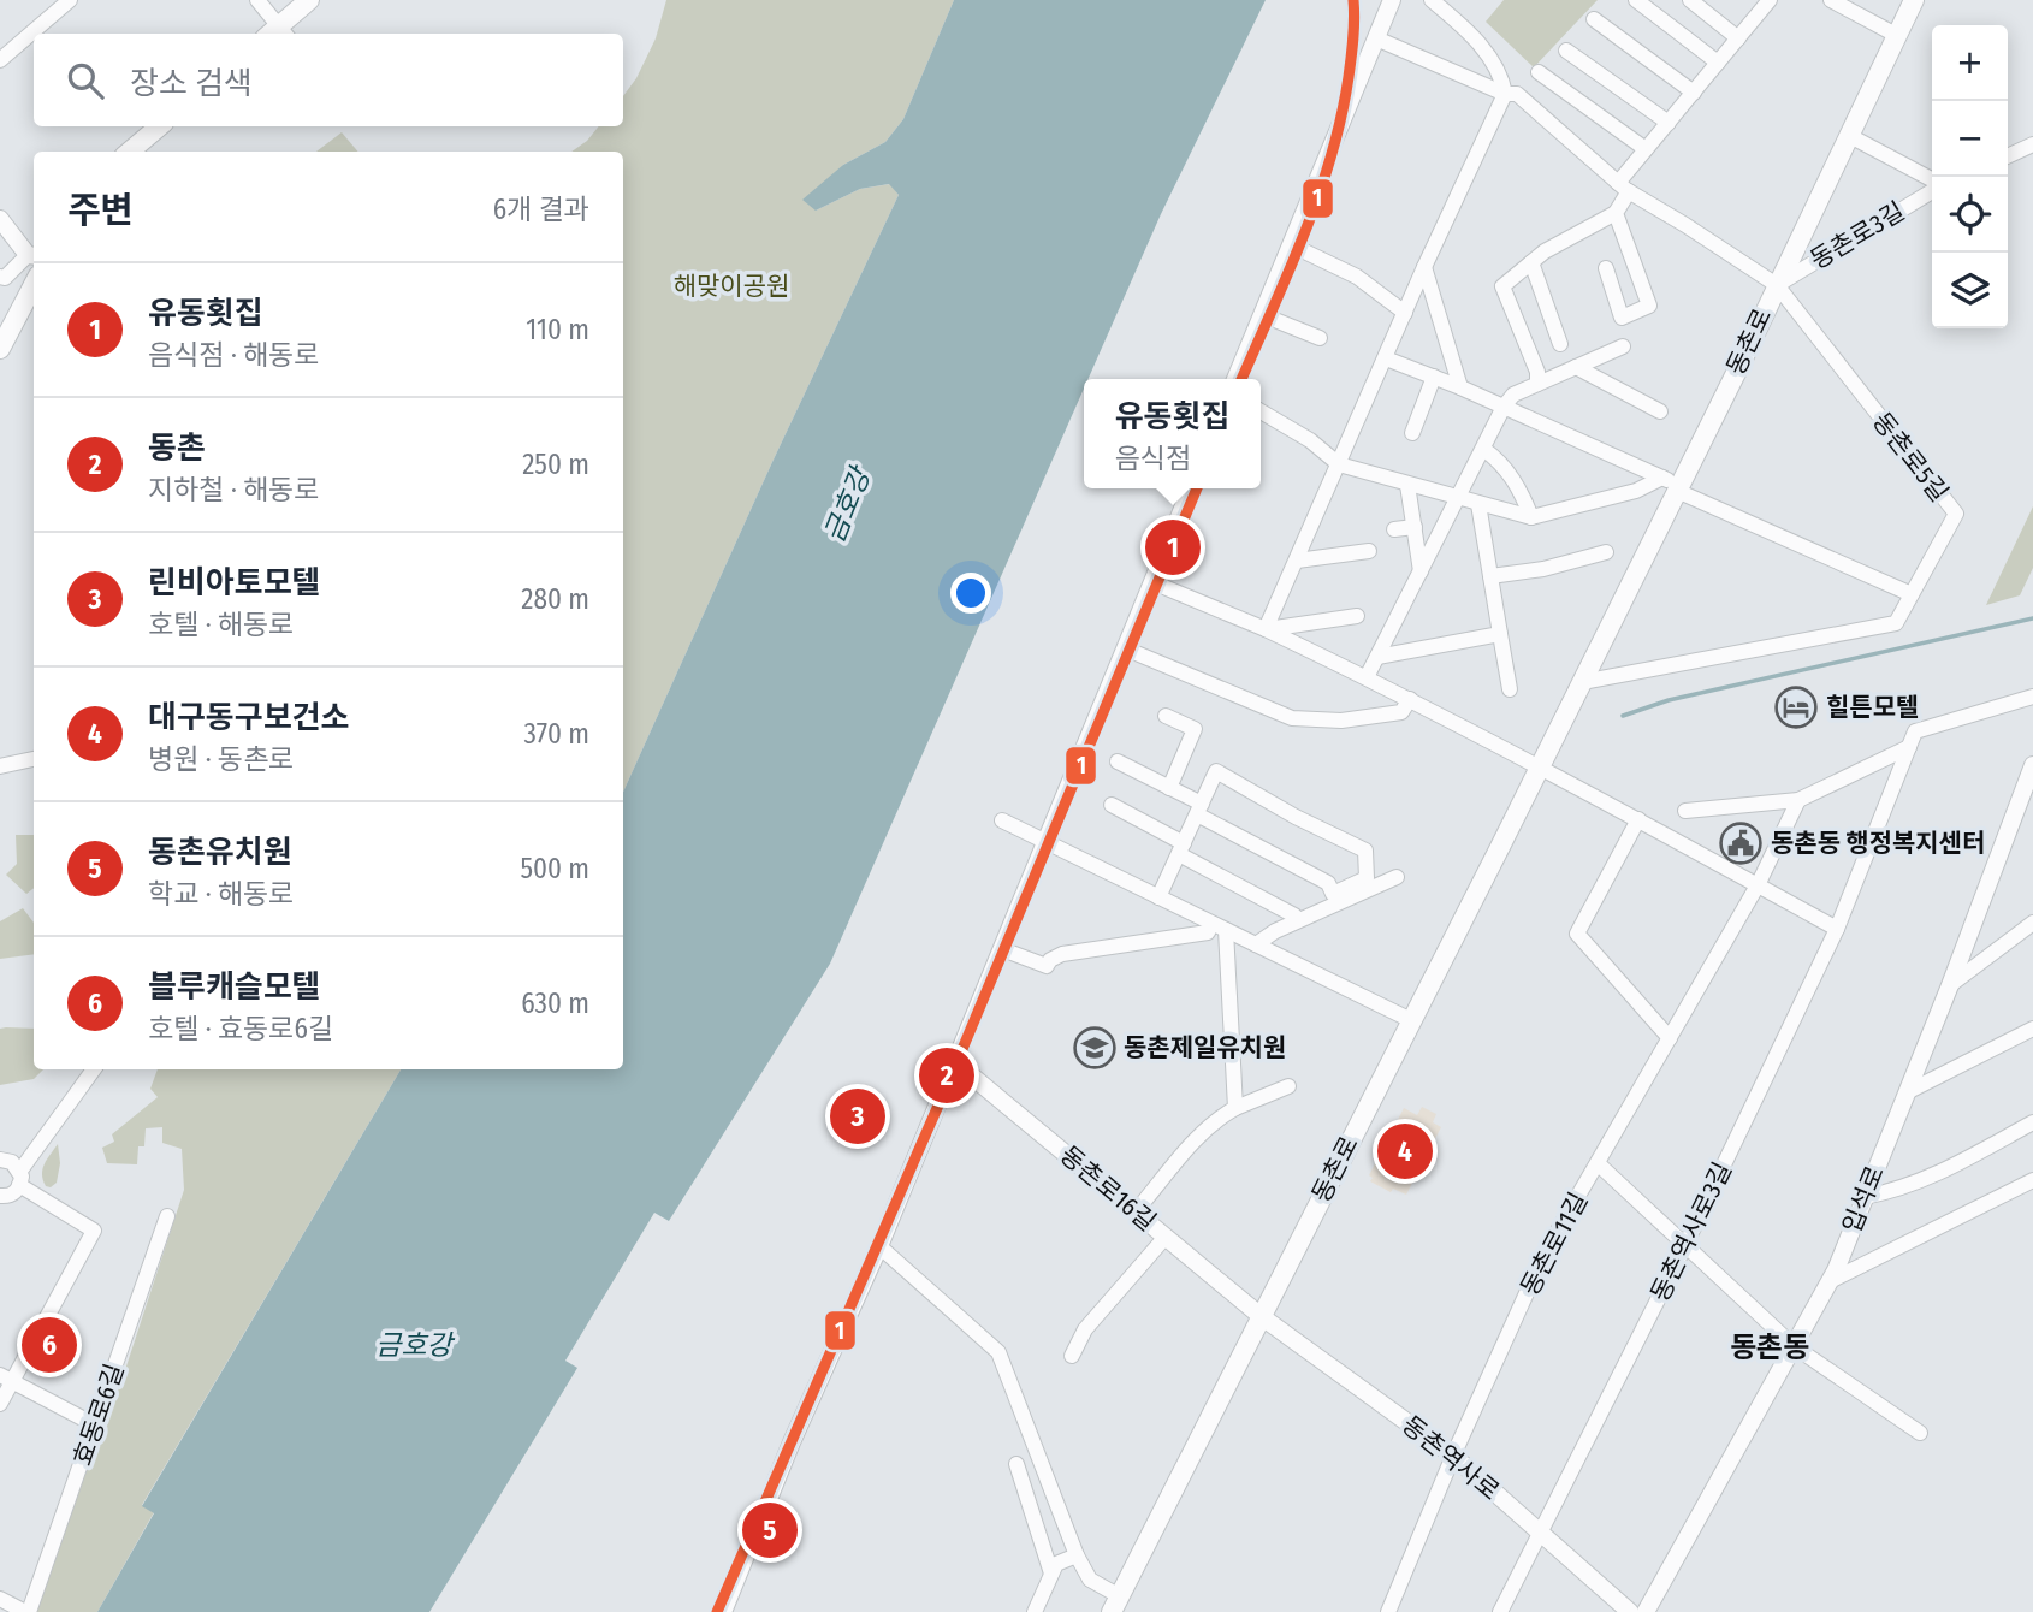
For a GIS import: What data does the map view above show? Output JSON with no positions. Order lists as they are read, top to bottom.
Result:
{
  "streets": {
    "main road": ["동촌로"],
    "street": [
      "동촌로3길",
      "동촌로5길",
      "동촌로16길",
      "입석로",
      "동촌역사로3길",
      "동촌로11길",
      "효동로6길",
      "동촌역사로"
    ]
  },
  "crossings": [
    ["동촌로3길", "동촌로"],
    ["동촌로3길", "동촌로5길"],
    ["동촌로", "동촌로5길"],
    ["동촌로", "동촌로16길"],
    ["동촌로", "동촌역사로"],
    ["동촌로16길", "동촌역사로"],
    ["동촌역사로3길", "동촌역사로"],
    ["동촌로11길", "동촌역사로"]
  ],
  "districts": ["동촌동"],
  "water": ["금호강"],
  "parks": ["해맞이공원"],
  "places": {
    "hotel": ["힐튼모텔"],
    "public building": ["동촌동 행정복지센터"],
    "school or university": ["동촌제일유치원"]
  },
  "lines": ["transit line 1"],
  "page": {
    "map_buttons": ["+", "−"],
    "search": "장소 검색",
    "heading": ["주변", "6개 결과"],
    "list": [
      {
        "mark": "1",
        "name": "유동횟집",
        "note": "음식점 · 해동로",
        "value": "110 m"
      },
      {
        "mark": "2",
        "name": "동촌",
        "note": "지하철 · 해동로",
        "value": "250 m"
      },
      {
        "mark": "3",
        "name": "린비아토모텔",
        "note": "호텔 · 해동로",
        "value": "280 m"
      },
      {
        "mark": "4",
        "name": "대구동구보건소",
        "note": "병원 · 동촌로",
        "value": "370 m"
      },
      {
        "mark": "5",
        "name": "동촌유치원",
        "note": "학교 · 해동로",
        "value": "500 m"
      },
      {
        "mark": "6",
        "name": "블루캐슬모텔",
        "note": "호텔 · 효동로6길",
        "value": "630 m"
      }
    ],
    "popup": ["유동횟집", "음식점"],
    "pins": [
      "1",
      "2",
      "3",
      "4",
      "6",
      "5"
    ]
  }
}
